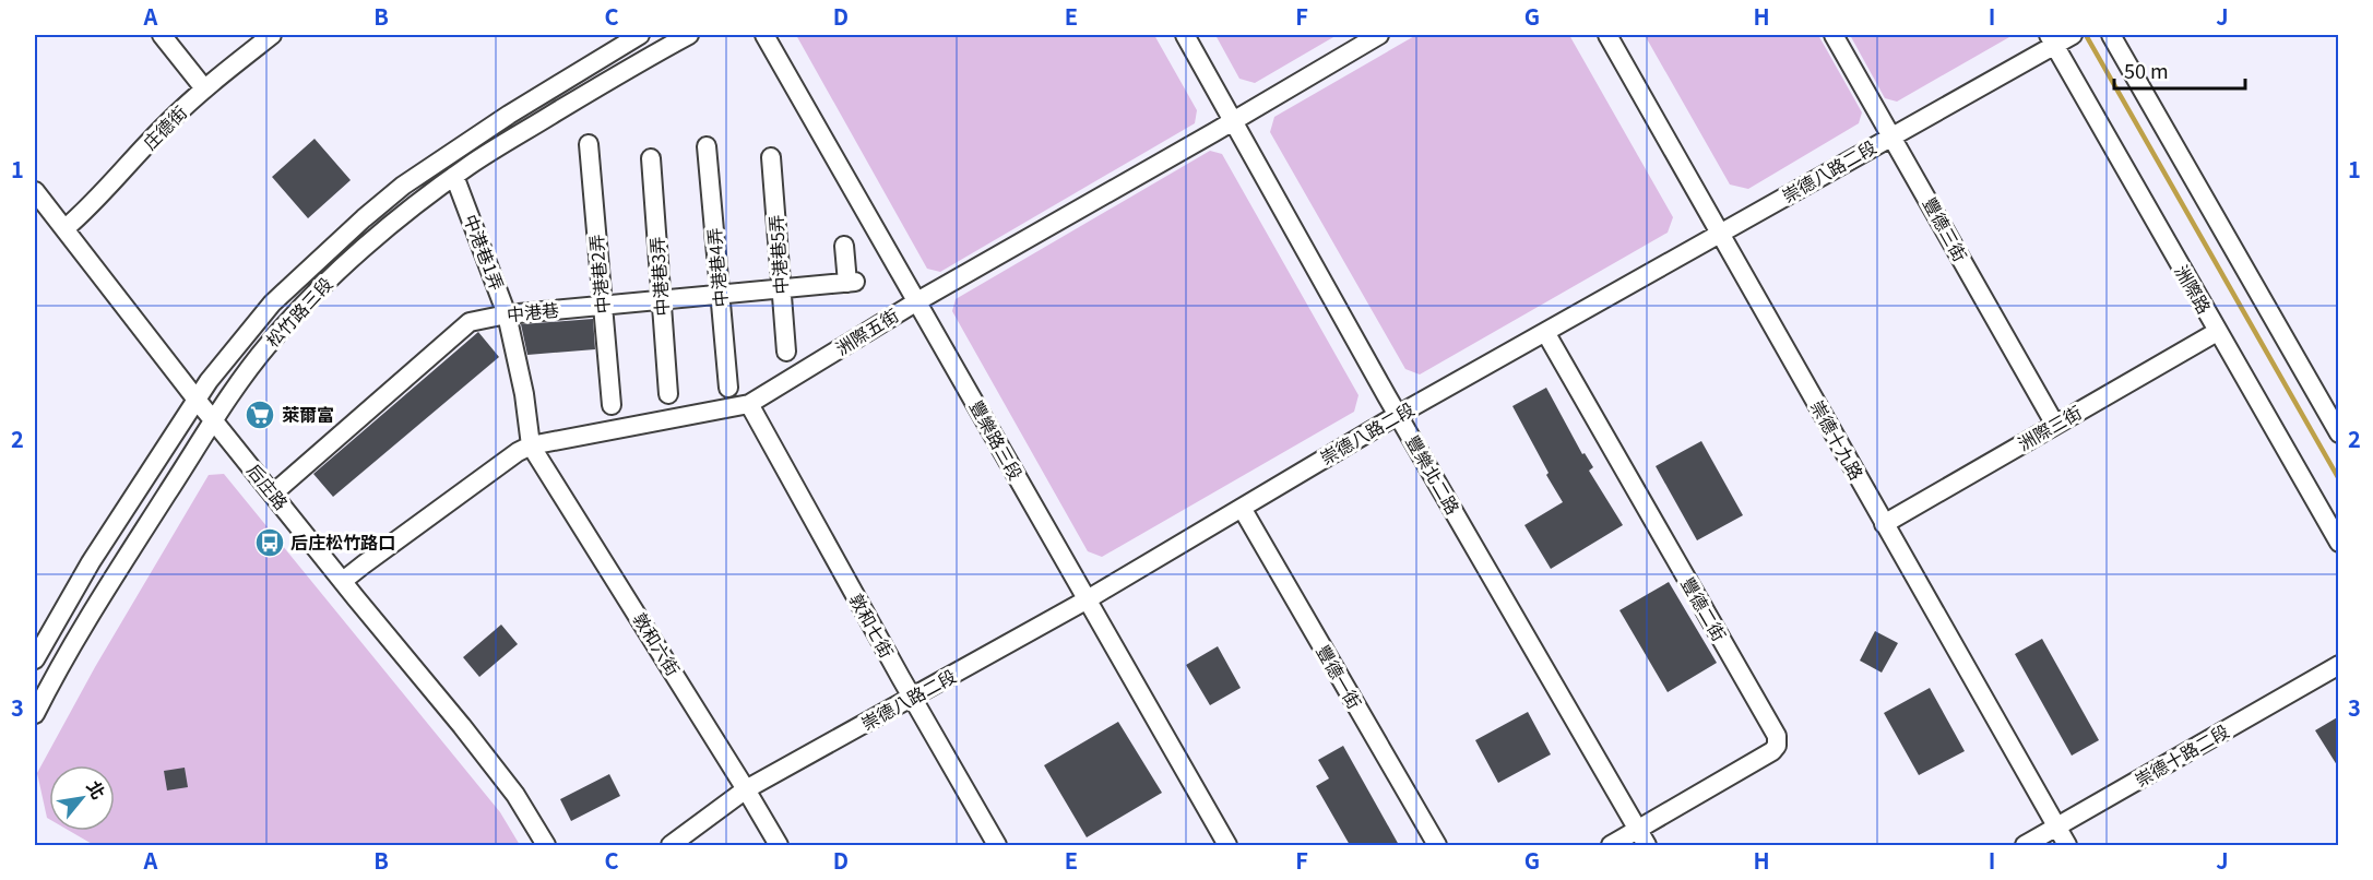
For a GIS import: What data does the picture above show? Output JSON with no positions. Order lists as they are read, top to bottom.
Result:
{
  "streets": {
    "street": [
      "庄德街",
      "崇德八路二段",
      "豐德三街",
      "中港巷1弄",
      "中港巷5弄",
      "中港巷4弄",
      "中港巷2弄",
      "中港巷3弄",
      "洲際路",
      "松竹路三段",
      "中港巷",
      "洲際五街",
      "洲際三街",
      "豐樂路三段",
      "崇德十九路",
      "豐樂北二路",
      "后庄路",
      "豐德二街",
      "敦和七街",
      "敦和六街",
      "豐德一街",
      "崇德十路二段"
    ]
  },
  "crossings": [
    ["庄德街", "后庄路"],
    ["崇德八路二段", "豐德三街"],
    ["崇德八路二段", "洲際路"],
    ["崇德八路二段", "豐樂路三段"],
    ["崇德八路二段", "崇德十九路"],
    ["崇德八路二段", "豐樂北二路"],
    ["崇德八路二段", "豐德二街"],
    ["崇德八路二段", "敦和七街"],
    ["崇德八路二段", "敦和六街"],
    ["崇德八路二段", "豐德一街"],
    ["豐德三街", "洲際三街"],
    ["中港巷1弄", "松竹路三段"],
    ["中港巷1弄", "中港巷"],
    ["中港巷1弄", "洲際五街"],
    ["中港巷1弄", "敦和六街"],
    ["中港巷5弄", "中港巷"],
    ["中港巷4弄", "中港巷"],
    ["中港巷2弄", "中港巷"],
    ["中港巷3弄", "中港巷"],
    ["洲際路", "洲際三街"],
    ["松竹路三段", "后庄路"],
    ["中港巷", "后庄路"],
    ["洲際五街", "豐樂路三段"],
    ["洲際五街", "豐樂北二路"],
    ["洲際五街", "后庄路"],
    ["洲際五街", "敦和七街"],
    ["洲際五街", "敦和六街"],
    ["洲際三街", "崇德十九路"],
    ["崇德十九路", "崇德十路二段"],
    ["豐樂北二路", "豐德二街"]
  ],
  "places": {
    "supermarket": ["萊爾富"],
    "bus stop": ["后庄松竹路口"]
  },
  "scale_bar": "50 m",
  "north": "top right",
  "grid": {
    "columns": [
      "A",
      "B",
      "C",
      "D",
      "E",
      "F",
      "G",
      "H",
      "I",
      "J"
    ],
    "rows": ["1", "2", "3"]
  }
}
